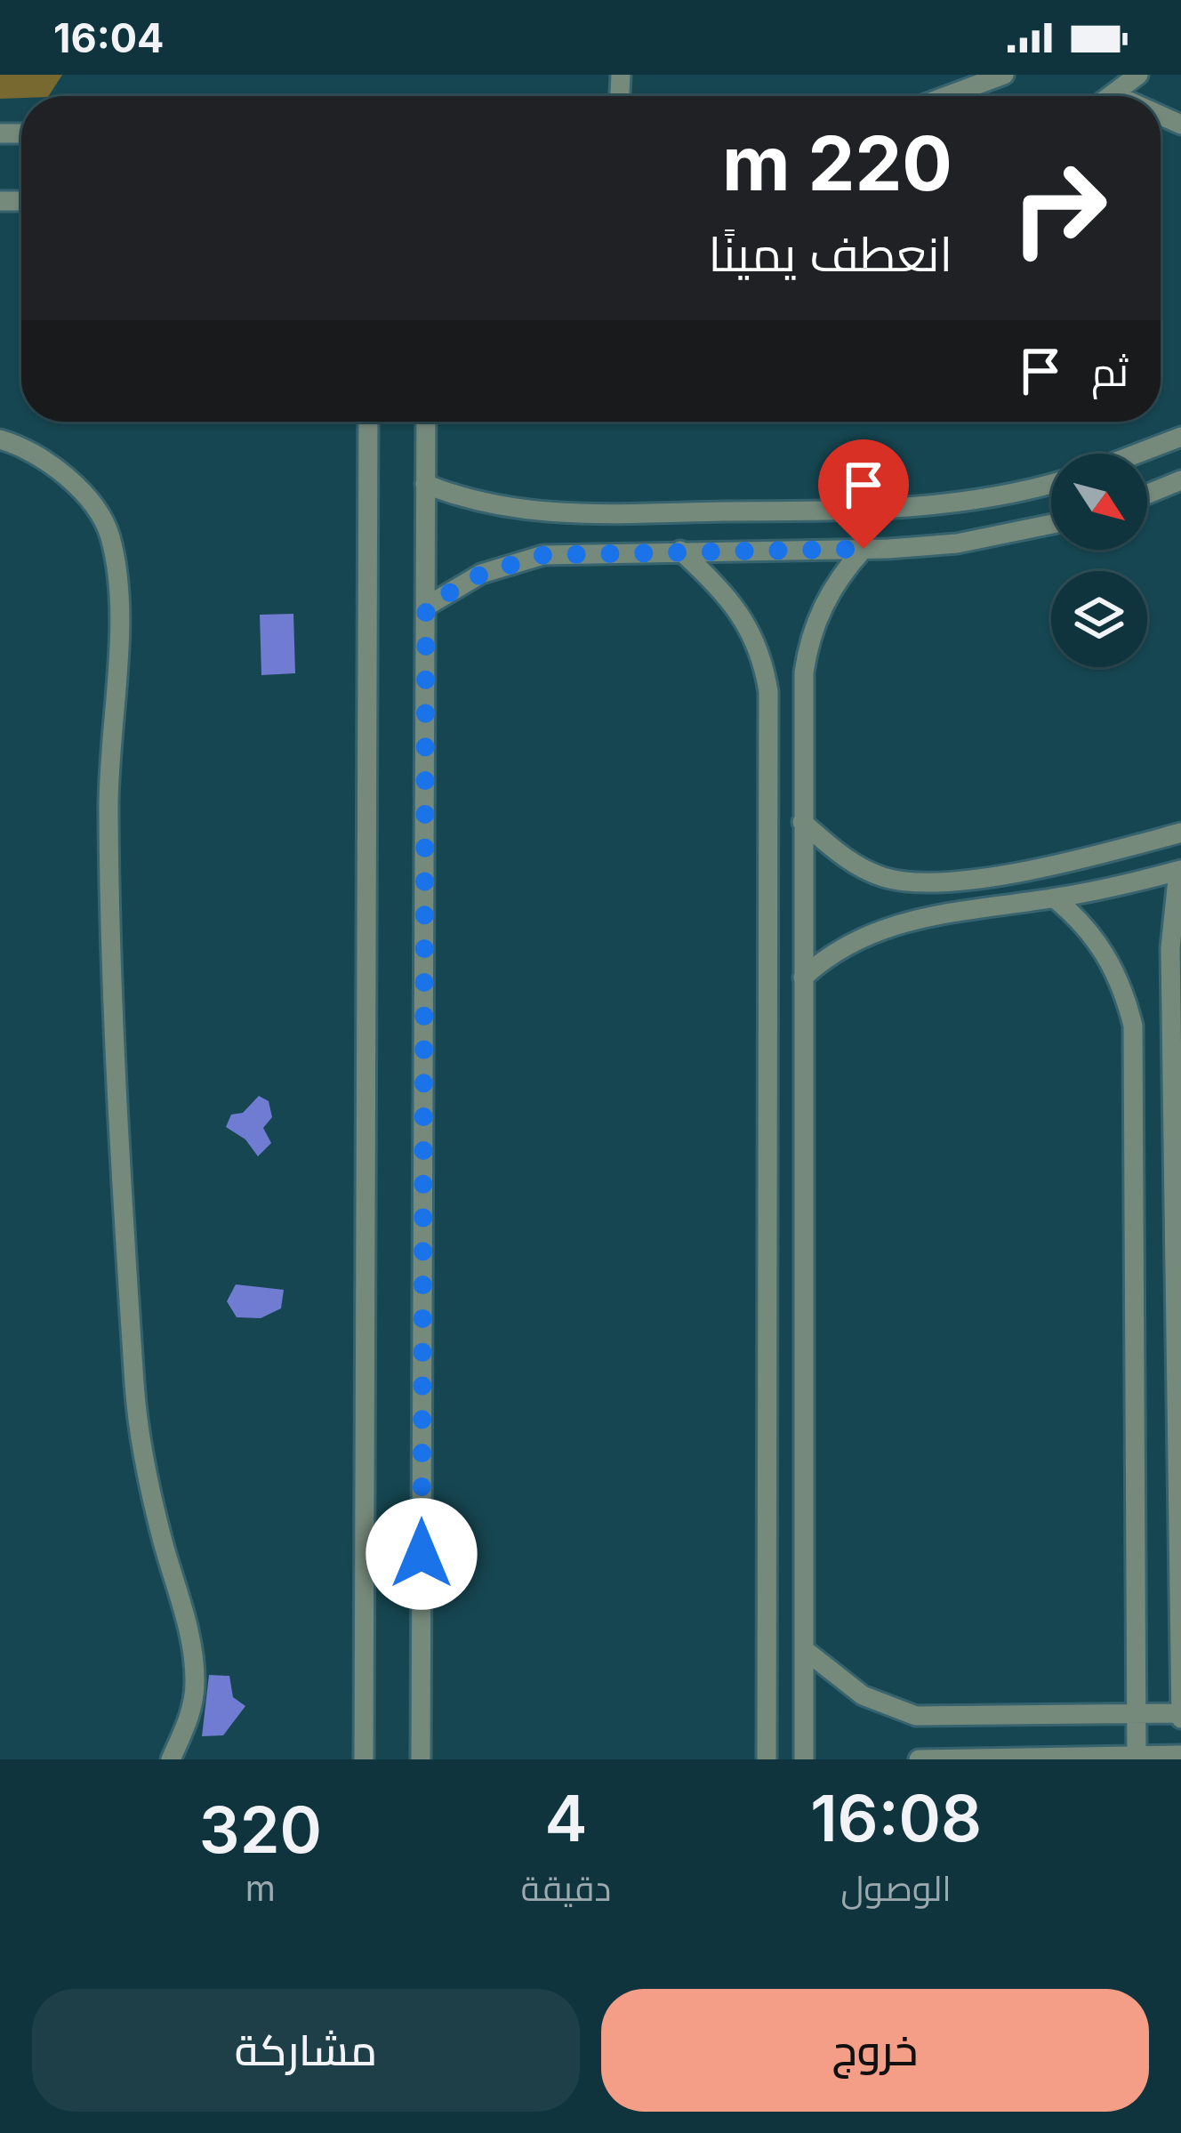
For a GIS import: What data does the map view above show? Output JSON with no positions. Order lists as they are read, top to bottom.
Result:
{
  "north": "bottom right",
  "page": {
    "status": "16:04",
    "turn": ["220 m", "انعطف يمينًا"],
    "then": "ثم",
    "eta": [
      "16:08",
      "الوصول",
      "4",
      "دقيقة",
      "320",
      "m"
    ],
    "buttons": ["خروج", "مشاركة"]
  }
}
